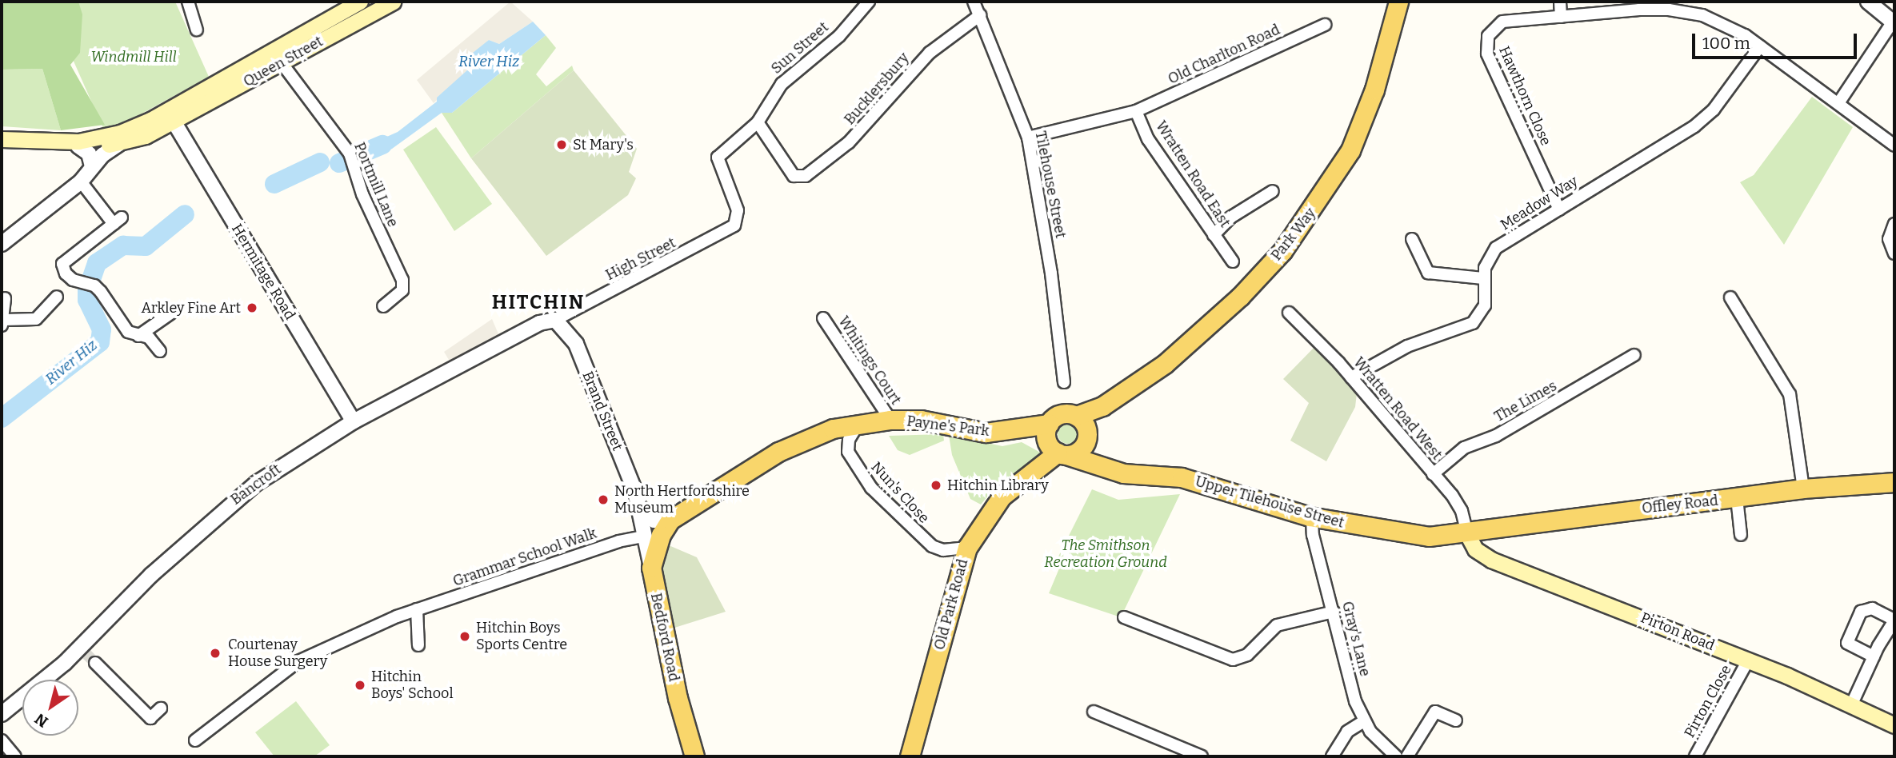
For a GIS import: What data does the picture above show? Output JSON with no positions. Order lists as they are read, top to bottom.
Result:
{
  "streets": {
    "main road": [
      "Queen Street",
      "Park Way",
      "Payne's Park",
      "Upper Tilehouse Street",
      "Offley Road",
      "Old Park Road",
      "Pirton Road",
      "Bedford Road"
    ],
    "street": [
      "Sun Street",
      "Old Charlton Road",
      "Bucklersbury",
      "Hawthorn Close",
      "Wratten Road East",
      "Portmill Lane",
      "Tilehouse Street",
      "Meadow Way",
      "High Street",
      "Hermitage Road",
      "Whitings Court",
      "The Limes",
      "Wratten Road West",
      "Brand Street",
      "Bancroft",
      "Nun's Close",
      "Grammar School Walk",
      "Gray's Lane",
      "Pirton Close"
    ]
  },
  "crossings": [
    ["Sun Street", "Bucklersbury"],
    ["Sun Street", "High Street"],
    ["Old Charlton Road", "Wratten Road East"],
    ["Queen Street", "Portmill Lane"],
    ["Queen Street", "Hermitage Road"],
    ["Bucklersbury", "Tilehouse Street"],
    ["Hawthorn Close", "Meadow Way"],
    ["Meadow Way", "Wratten Road West"],
    ["Park Way", "Payne's Park"],
    ["Park Way", "Upper Tilehouse Street"],
    ["Park Way", "Old Park Road"],
    ["High Street", "Brand Street"],
    ["High Street", "Bancroft"],
    ["Hermitage Road", "Bancroft"],
    ["Whitings Court", "Payne's Park"],
    ["The Limes", "Wratten Road West"],
    ["Wratten Road West", "Upper Tilehouse Street"],
    ["Wratten Road West", "Offley Road"],
    ["Wratten Road West", "Pirton Road"],
    ["Brand Street", "Payne's Park"],
    ["Brand Street", "Bancroft"],
    ["Brand Street", "Grammar School Walk"],
    ["Brand Street", "Bedford Road"],
    ["Payne's Park", "Nun's Close"],
    ["Payne's Park", "Upper Tilehouse Street"],
    ["Payne's Park", "Old Park Road"],
    ["Payne's Park", "Bedford Road"],
    ["Nun's Close", "Old Park Road"],
    ["Upper Tilehouse Street", "Offley Road"],
    ["Upper Tilehouse Street", "Old Park Road"],
    ["Upper Tilehouse Street", "Pirton Road"],
    ["Upper Tilehouse Street", "Gray's Lane"],
    ["Offley Road", "Pirton Road"],
    ["Pirton Road", "Pirton Close"]
  ],
  "districts": ["HITCHIN"],
  "water": ["River Hiz"],
  "parks": ["Windmill Hill", "The Smithson Recreation Ground"],
  "places": [
    "St Mary's",
    "Arkley Fine Art",
    "Hitchin Library",
    "North Hertfordshire Museum",
    "Hitchin Boys Sports Centre",
    "Courtenay House Surgery",
    "Hitchin Boys' School"
  ],
  "scale_bar": "100 m",
  "north": "bottom left"
}
